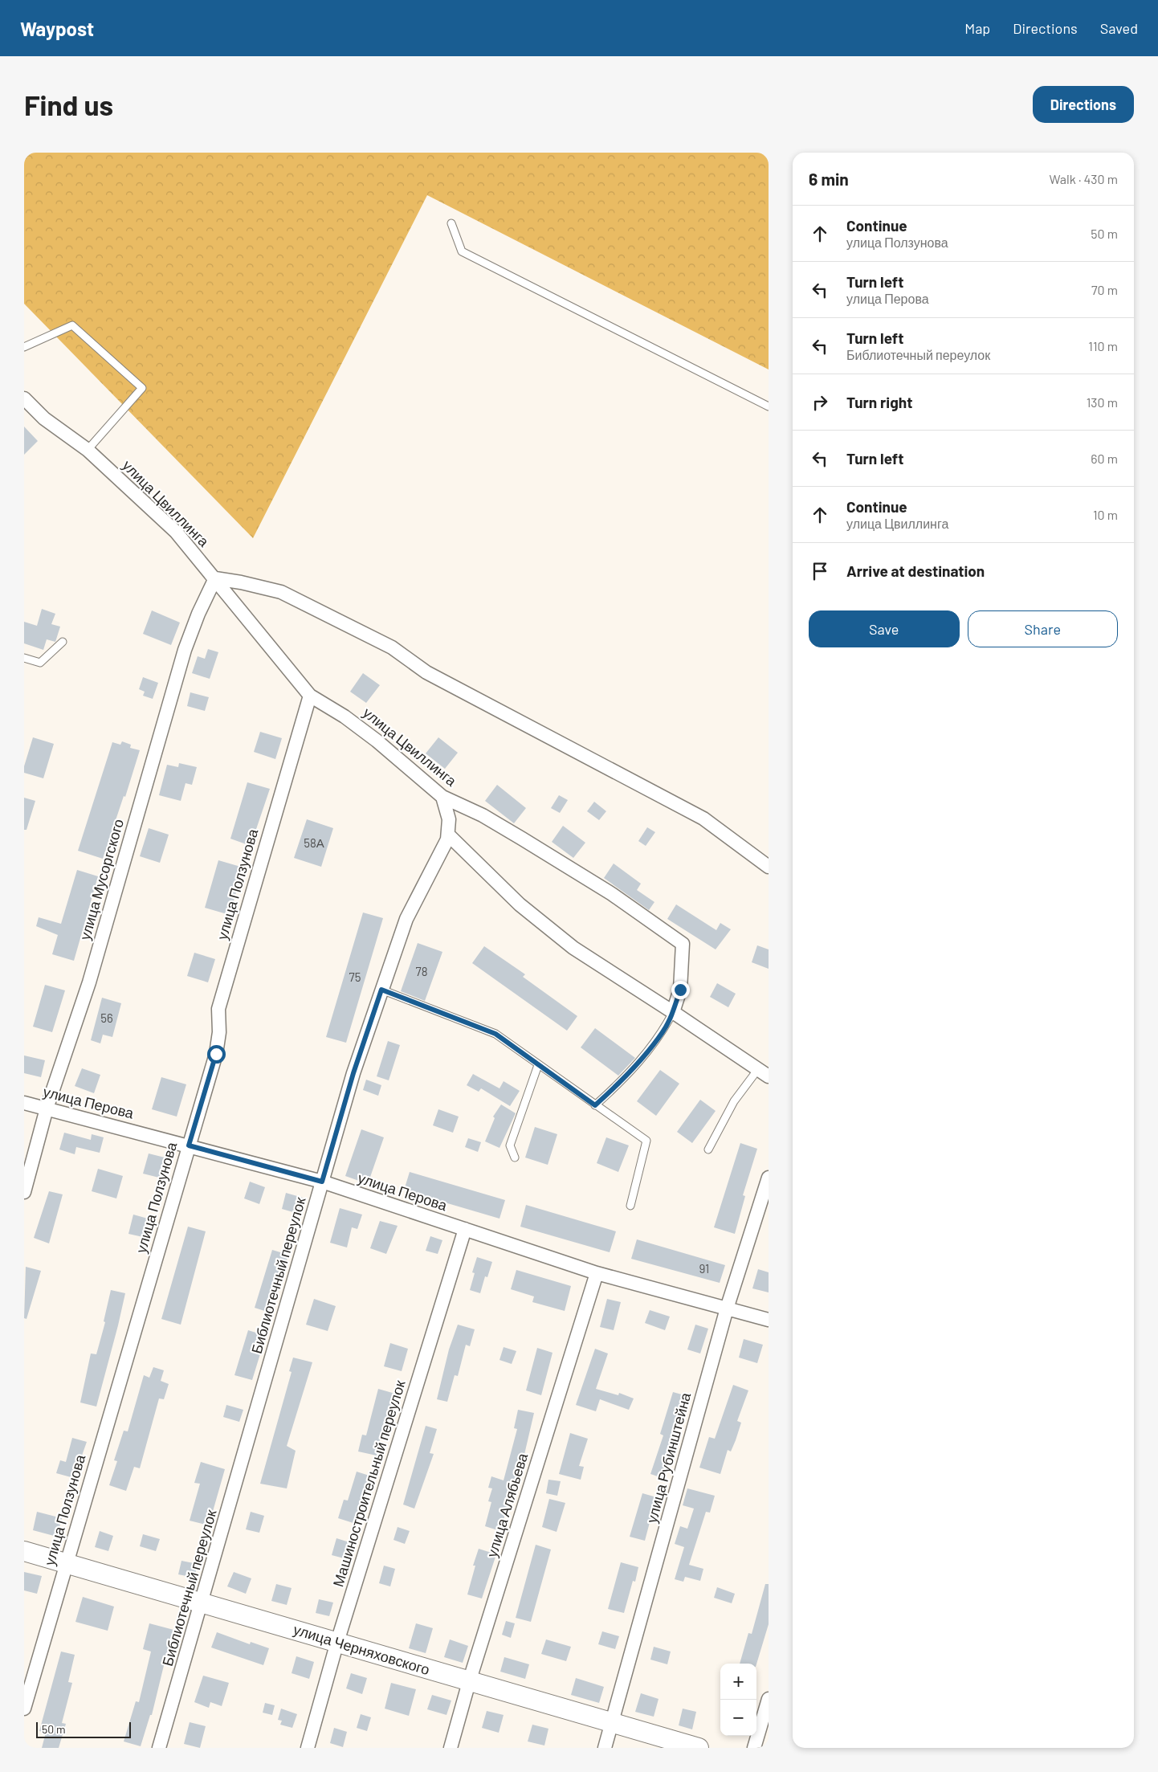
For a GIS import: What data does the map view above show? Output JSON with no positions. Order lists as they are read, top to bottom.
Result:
{
  "streets": {
    "street": [
      "улица Цвиллинга",
      "улица Мусоргского",
      "улица Ползунова",
      "улица Перова",
      "Библиотечный переулок",
      "улица Рубинштейна",
      "Машиностроительный переулок",
      "улица Алябьева",
      "улица Черняховского"
    ]
  },
  "crossings": [
    ["улица Цвиллинга", "улица Мусоргского"],
    ["улица Цвиллинга", "улица Ползунова"],
    ["улица Цвиллинга", "Библиотечный переулок"],
    ["улица Мусоргского", "улица Перова"],
    ["улица Ползунова", "улица Перова"],
    ["улица Ползунова", "улица Черняховского"],
    ["улица Перова", "Библиотечный переулок"],
    ["улица Перова", "улица Рубинштейна"],
    ["улица Перова", "Машиностроительный переулок"],
    ["улица Перова", "улица Алябьева"],
    ["Библиотечный переулок", "улица Черняховского"],
    ["улица Рубинштейна", "улица Черняховского"],
    ["Машиностроительный переулок", "улица Черняховского"],
    ["улица Алябьева", "улица Черняховского"]
  ],
  "house_numbers": [
    "58А",
    "78",
    "75",
    "56",
    "91"
  ],
  "scale_bar": "50 m",
  "page": {
    "header": "Waypost",
    "nav": ["Map", "Directions", "Saved"],
    "buttons": [
      "Directions",
      ["Save", "Share"]
    ],
    "title": "Find us",
    "heading": ["6 min", "Walk · 430 m"],
    "list": [
      ["Continue", "улица Ползунова", "50 m"],
      ["Turn left", "улица Перова", "70 m"],
      ["Turn left", "Библиотечный переулок", "110 m"],
      ["Turn right", "130 m"],
      ["Turn left", "60 m"],
      ["Continue", "улица Цвиллинга", "10 m"],
      "Arrive at destination"
    ],
    "map_buttons": ["+", "−"],
    "scale": "50 m"
  }
}
